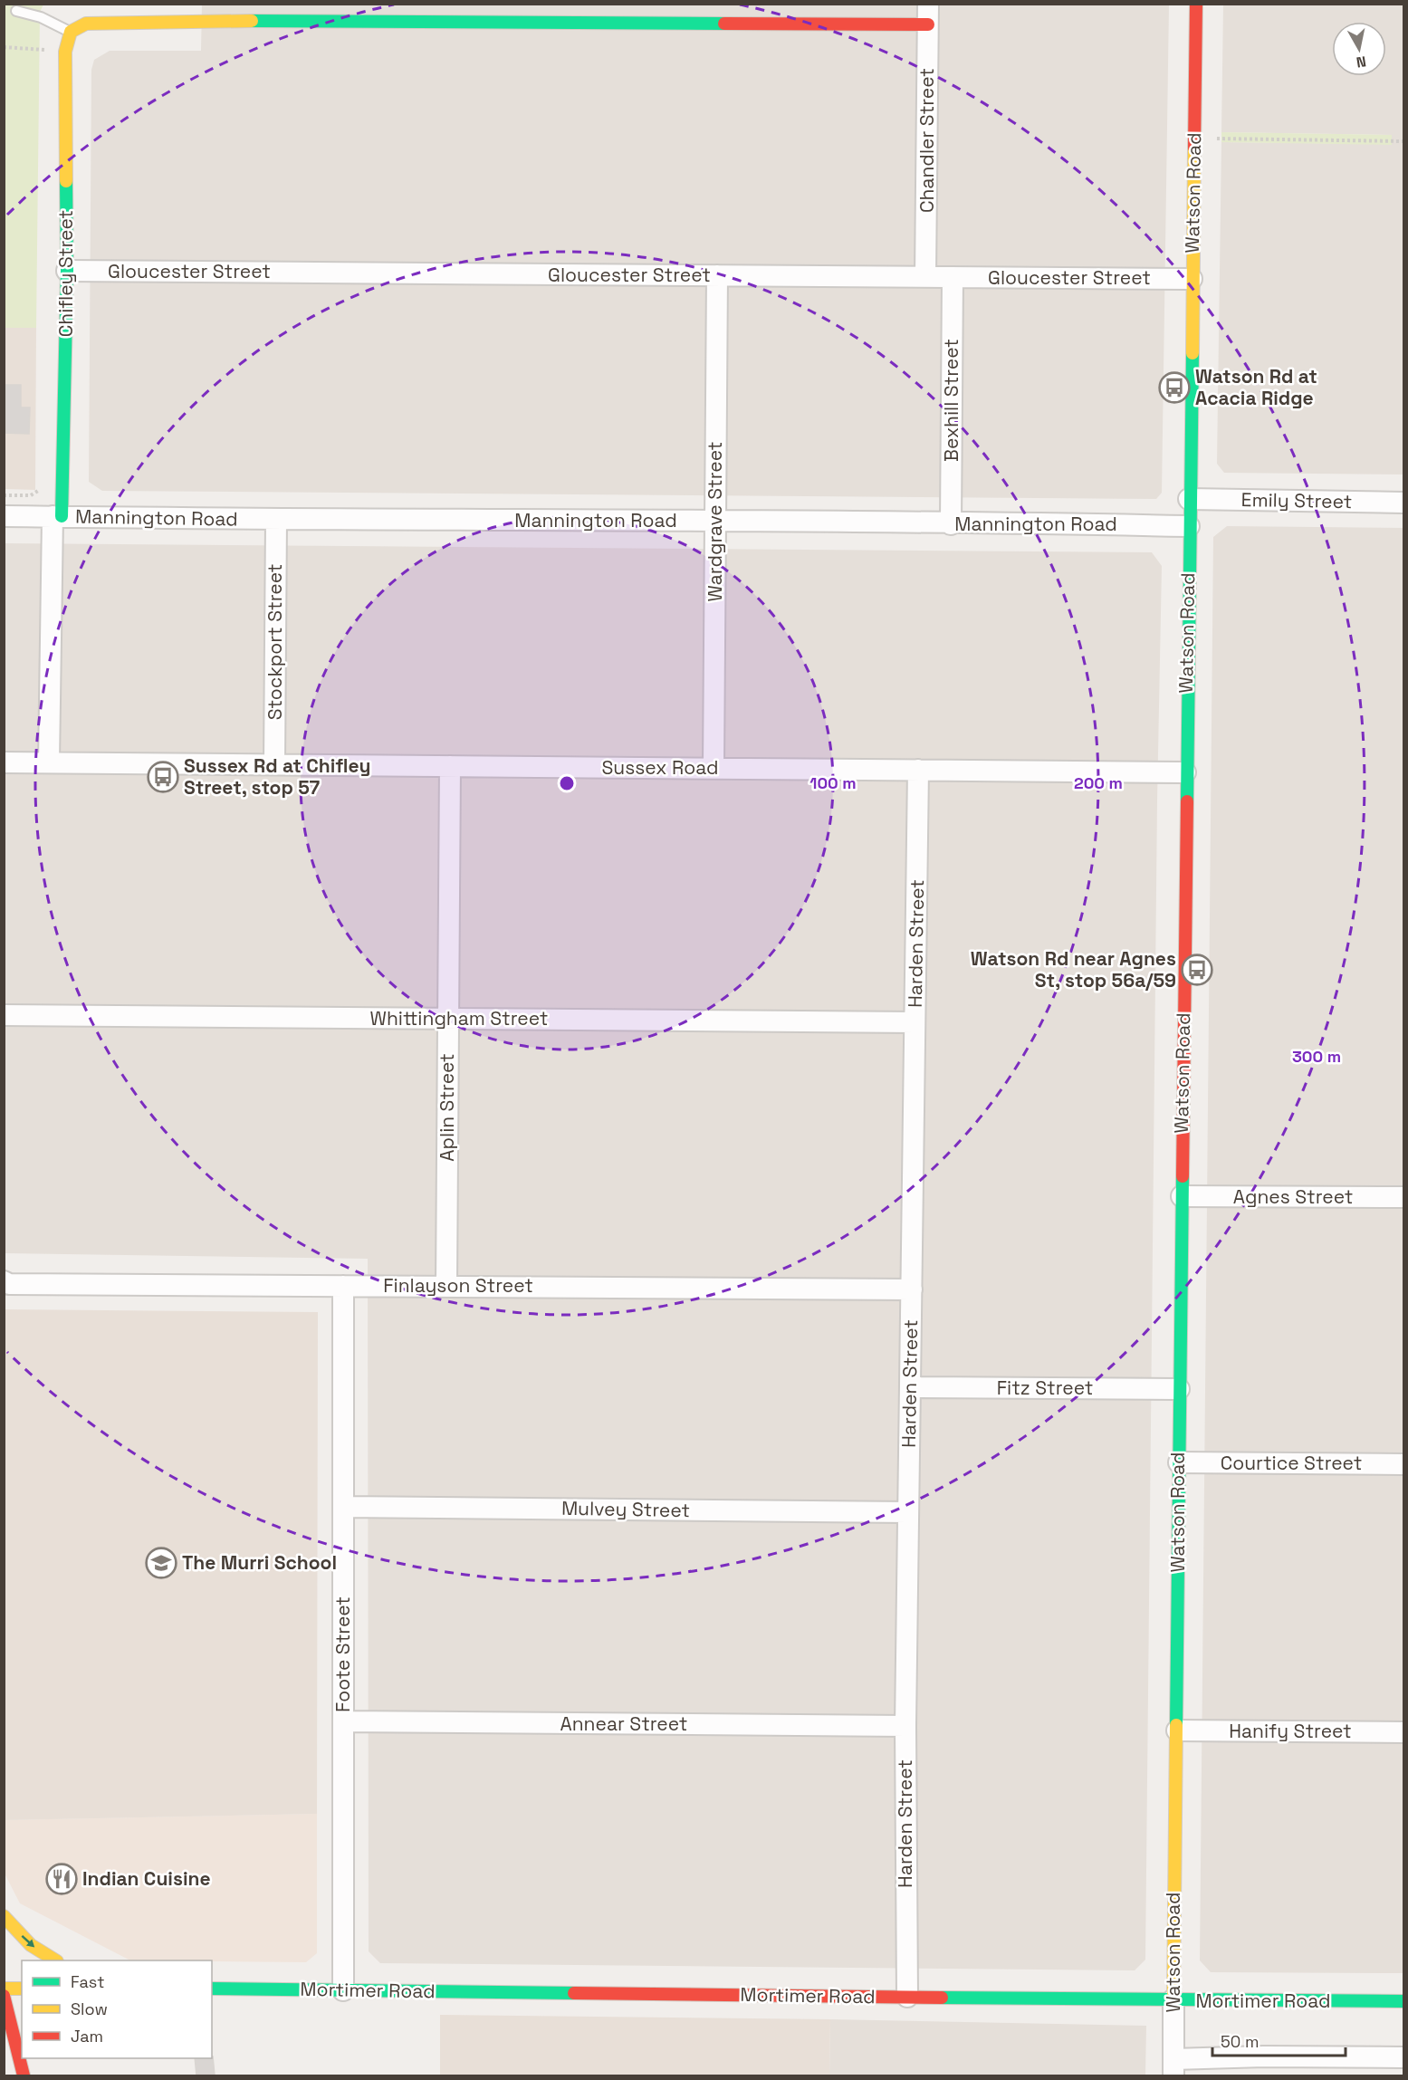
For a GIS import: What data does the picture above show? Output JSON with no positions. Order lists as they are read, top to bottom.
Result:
{
  "streets": {
    "main road": ["Watson Road", "Chifley Street", "Mortimer Road"],
    "street": [
      "Chandler Street",
      "Gloucester Street",
      "Bexhill Street",
      "Emily Street",
      "Mannington Road",
      "Wardgrave Street",
      "Stockport Street",
      "Sussex Road",
      "Harden Street",
      "Whittingham Street",
      "Aplin Street",
      "Agnes Street",
      "Finlayson Street",
      "Fitz Street",
      "Courtice Street",
      "Mulvey Street",
      "Foote Street",
      "Annear Street",
      "Hanify Street"
    ]
  },
  "crossings": [
    ["Chandler Street", "Gloucester Street"],
    ["Watson Road", "Gloucester Street"],
    ["Watson Road", "Emily Street"],
    ["Watson Road", "Mannington Road"],
    ["Watson Road", "Sussex Road"],
    ["Watson Road", "Agnes Street"],
    ["Watson Road", "Fitz Street"],
    ["Watson Road", "Courtice Street"],
    ["Watson Road", "Hanify Street"],
    ["Watson Road", "Mortimer Road"],
    ["Gloucester Street", "Chifley Street"],
    ["Gloucester Street", "Bexhill Street"],
    ["Gloucester Street", "Wardgrave Street"],
    ["Chifley Street", "Mannington Road"],
    ["Chifley Street", "Sussex Road"],
    ["Bexhill Street", "Mannington Road"],
    ["Mannington Road", "Wardgrave Street"],
    ["Mannington Road", "Stockport Street"],
    ["Wardgrave Street", "Sussex Road"],
    ["Stockport Street", "Sussex Road"],
    ["Sussex Road", "Harden Street"],
    ["Sussex Road", "Aplin Street"],
    ["Harden Street", "Whittingham Street"],
    ["Harden Street", "Finlayson Street"],
    ["Harden Street", "Fitz Street"],
    ["Harden Street", "Mulvey Street"],
    ["Harden Street", "Annear Street"],
    ["Harden Street", "Mortimer Road"],
    ["Whittingham Street", "Aplin Street"],
    ["Aplin Street", "Finlayson Street"],
    ["Finlayson Street", "Foote Street"],
    ["Mulvey Street", "Foote Street"],
    ["Foote Street", "Annear Street"],
    ["Foote Street", "Mortimer Road"]
  ],
  "places": {
    "bus stop": ["Watson Rd at Acacia Ridge", "Sussex Rd at Chifley Street, stop 57", "Watson Rd near Agnes St, stop 56a/59"],
    "school or university": ["The Murri School"],
    "restaurant": ["Indian Cuisine"]
  },
  "legend": ["Fast", "Slow", "Jam"],
  "scale_bar": "50 m",
  "north": "bottom",
  "rings": ["100 m", "200 m", "300 m"]
}
